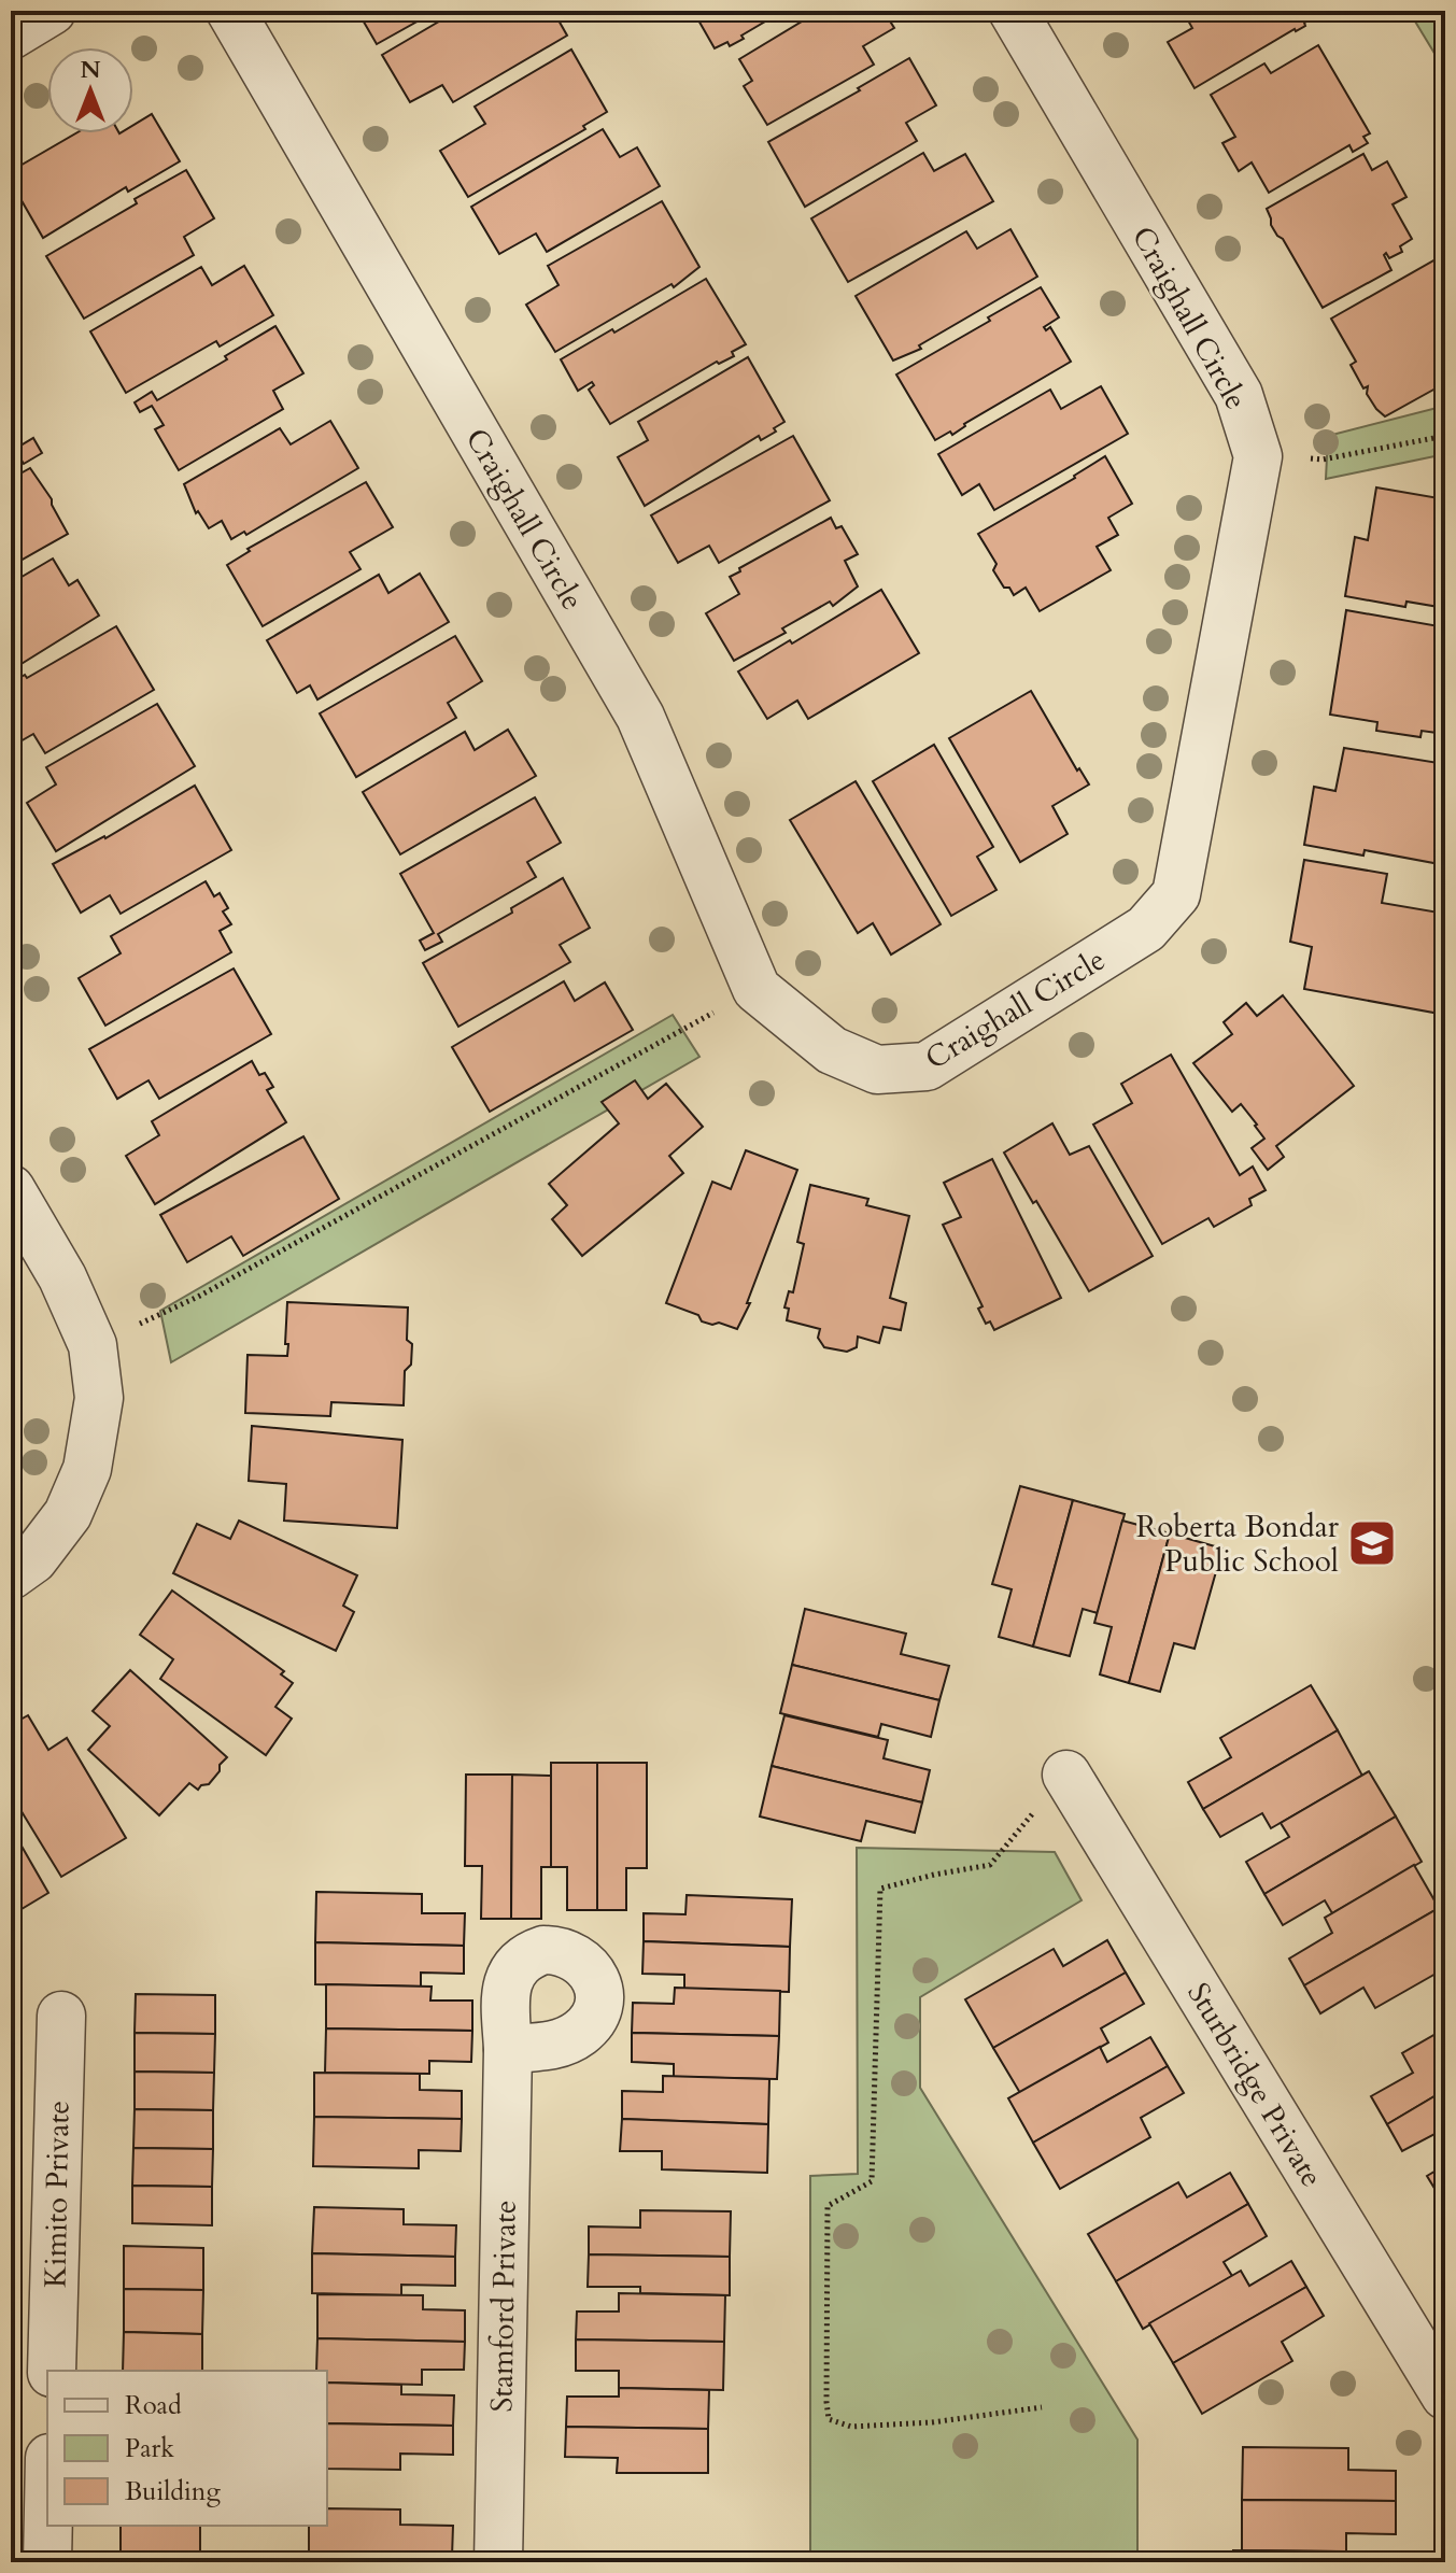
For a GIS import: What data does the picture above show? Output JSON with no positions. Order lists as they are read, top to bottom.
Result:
{
  "streets": {
    "street": [
      "Craighall Circle",
      "Sturbridge Private",
      "Kimito Private",
      "Stamford Private"
    ]
  },
  "places": {
    "school or university": ["Roberta Bondar Public School"]
  },
  "legend": ["Road", "Park", "Building"],
  "north": "top"
}
